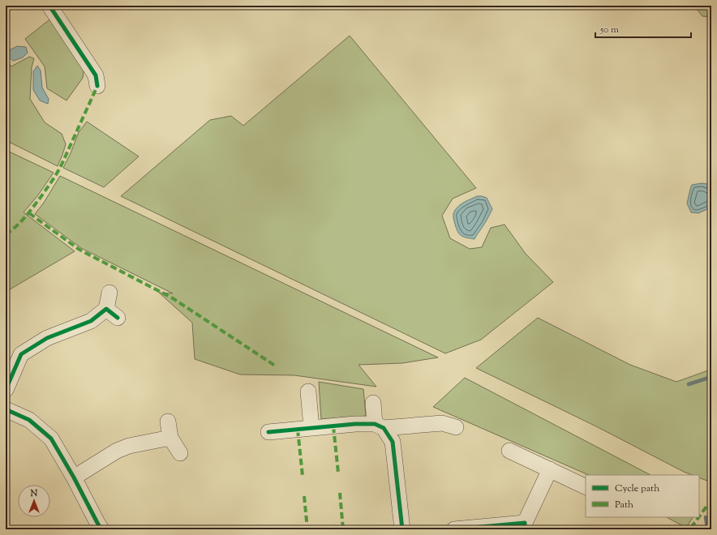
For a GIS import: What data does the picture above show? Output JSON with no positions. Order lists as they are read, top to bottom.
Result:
{
  "legend": ["Cycle path", "Path"],
  "scale_bar": "50 m",
  "north": "top"
}
